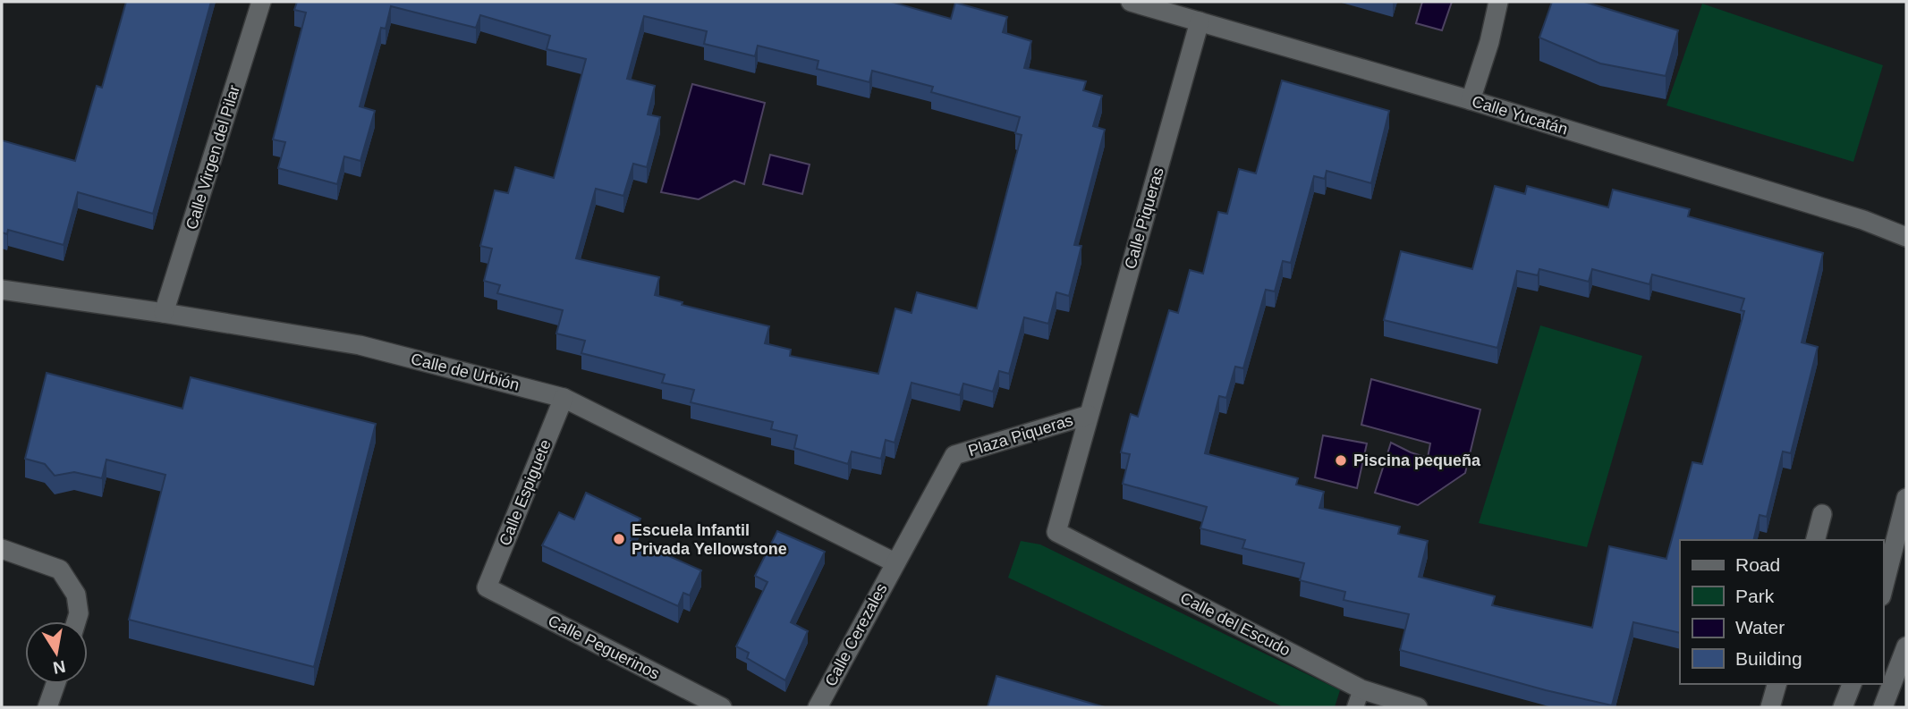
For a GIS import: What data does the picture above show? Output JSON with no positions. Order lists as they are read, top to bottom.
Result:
{
  "streets": {
    "street": [
      "Calle Yucatán",
      "Calle Virgen del Pilar",
      "Calle Piqueras",
      "Calle de Urbión",
      "Plaza Piqueras",
      "Calle Espiguete",
      "Calle del Escudo",
      "Calle Cerezales",
      "Calle Peguerinos"
    ]
  },
  "crossings": [
    ["Calle Yucatán", "Calle Piqueras"],
    ["Calle Virgen del Pilar", "Calle de Urbión"],
    ["Calle Piqueras", "Plaza Piqueras"],
    ["Calle de Urbión", "Plaza Piqueras"],
    ["Calle de Urbión", "Calle Espiguete"],
    ["Calle de Urbión", "Calle Cerezales"],
    ["Plaza Piqueras", "Calle del Escudo"],
    ["Plaza Piqueras", "Calle Cerezales"],
    ["Calle Espiguete", "Calle Peguerinos"]
  ],
  "places": ["Piscina pequeña", "Escuela Infantil Privada Yellowstone"],
  "legend": [
    "Road",
    "Park",
    "Water",
    "Building"
  ],
  "north": "bottom"
}
